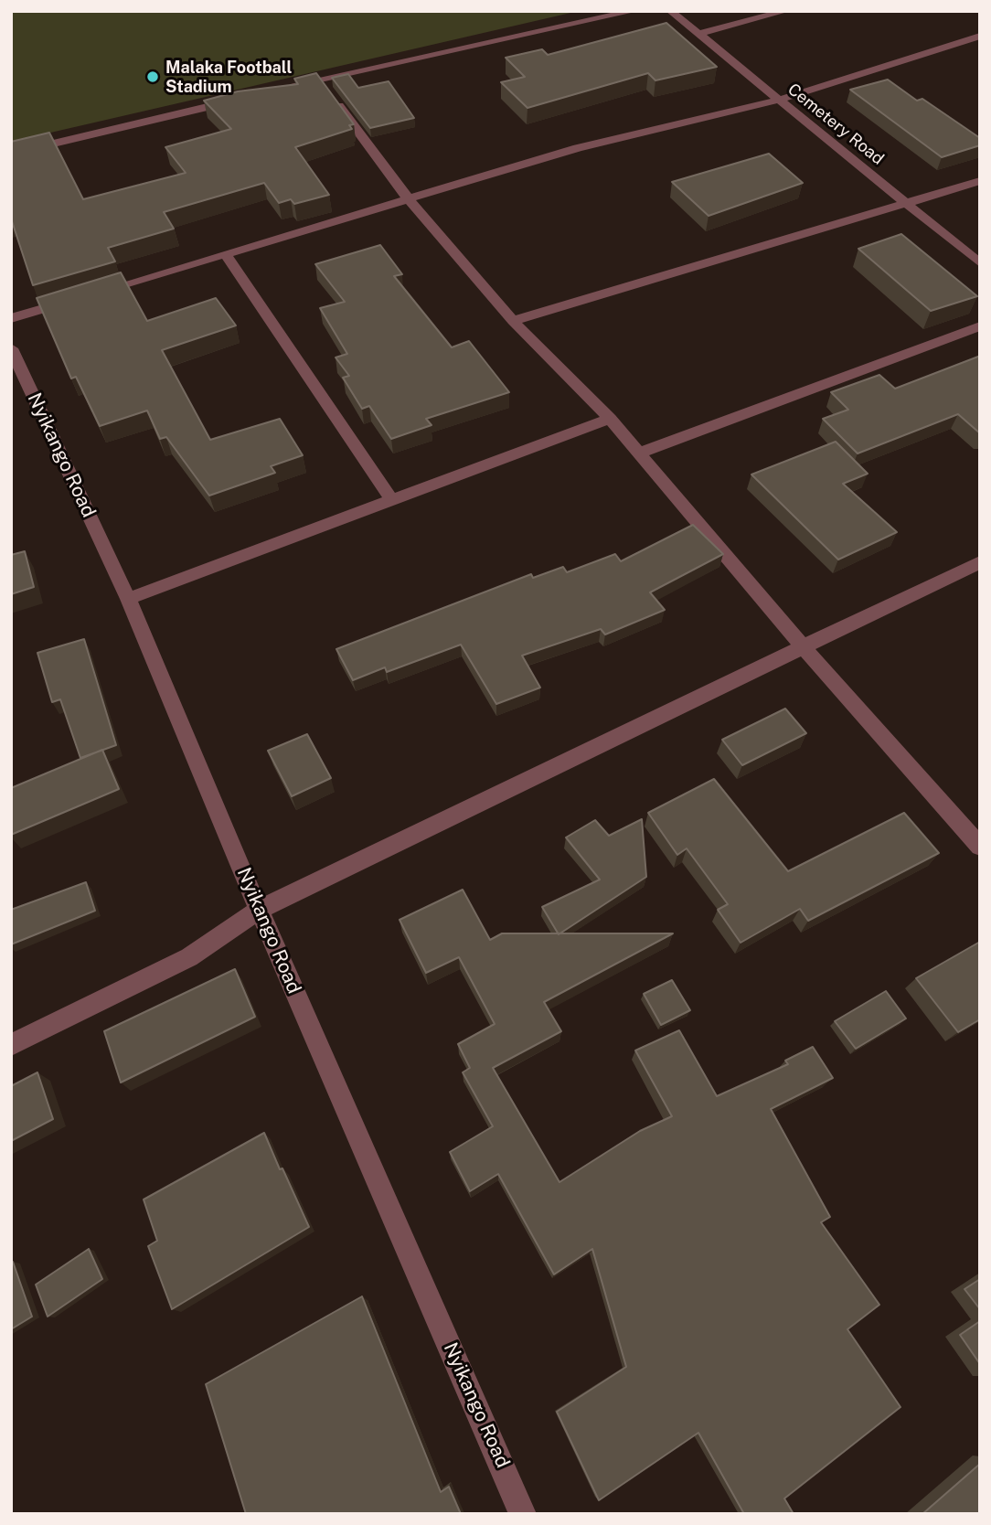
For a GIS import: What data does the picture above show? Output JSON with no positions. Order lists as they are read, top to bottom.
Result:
{
  "streets": {
    "street": ["Cemetery Road", "Nyikango Road"]
  },
  "places": ["Malaka Football Stadium"]
}
